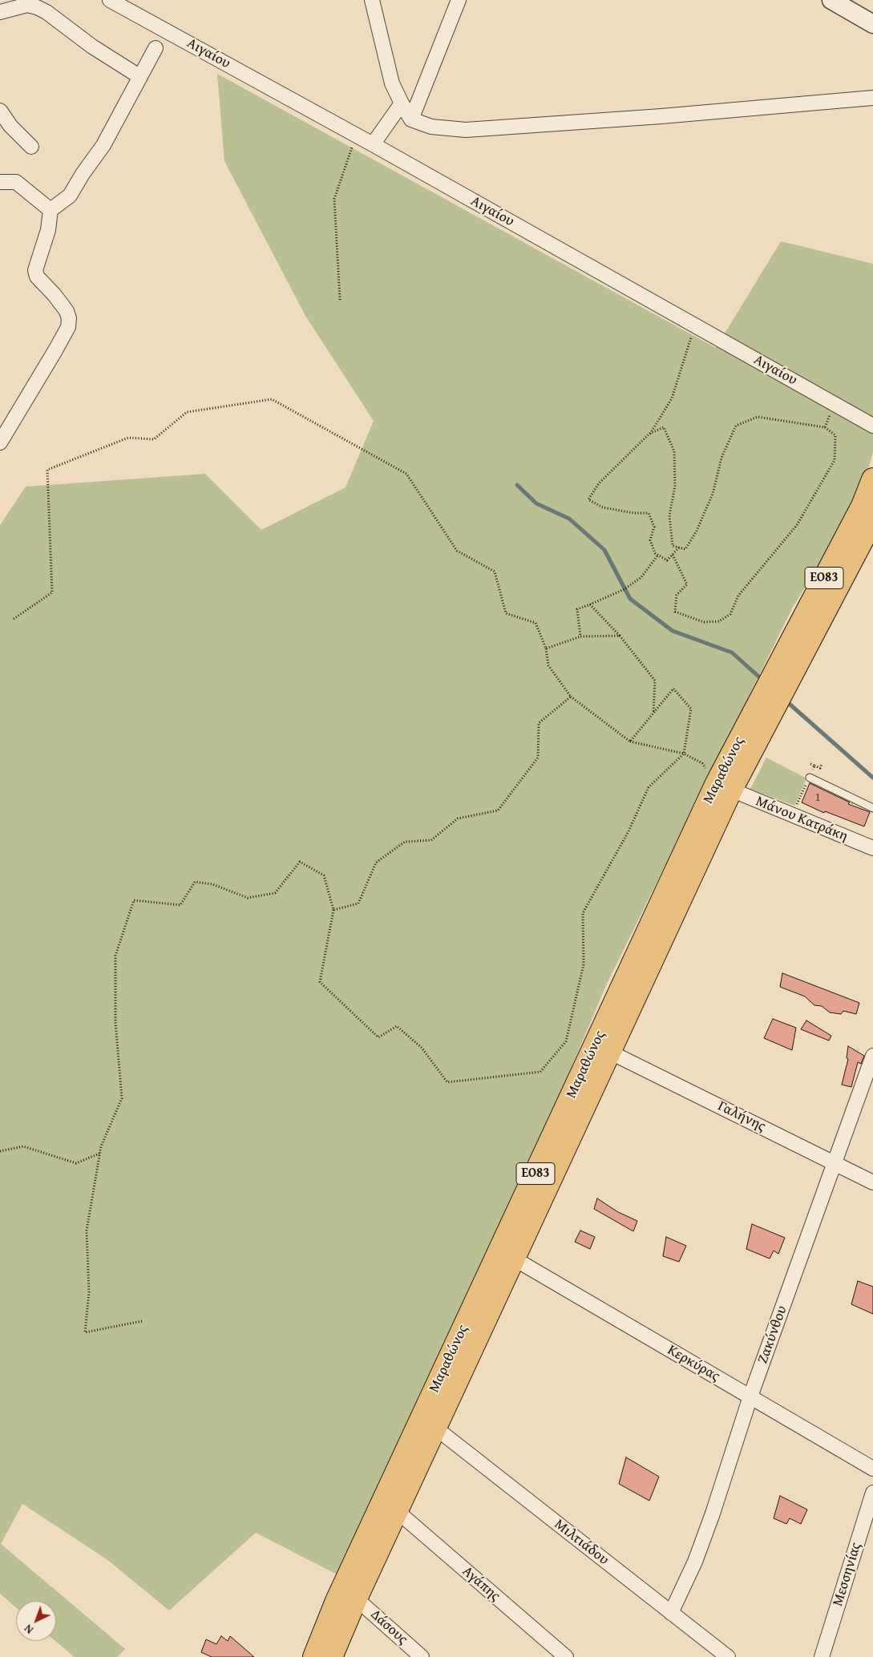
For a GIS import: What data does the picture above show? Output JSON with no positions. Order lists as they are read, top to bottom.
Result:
{
  "streets": {
    "main road": ["ΕΟ83", "Μαραθώνος"],
    "street": [
      "Αιγαίου",
      "Μάνου Κατράκη",
      "Γαλήνης",
      "Ζακύνθου",
      "Κερκύρας",
      "Μιλτιάδου",
      "Μεσσηνίας",
      "Αγάπης",
      "Δάσους"
    ]
  },
  "crossings": [
    ["Μαραθώνος", "Μάνου Κατράκη"],
    ["Μαραθώνος", "Γαλήνης"],
    ["Μαραθώνος", "Κερκύρας"],
    ["Μαραθώνος", "Μιλτιάδου"],
    ["Μαραθώνος", "Αγάπης"],
    ["Μαραθώνος", "Δάσους"],
    ["Γαλήνης", "Ζακύνθου"],
    ["Ζακύνθου", "Κερκύρας"],
    ["Ζακύνθου", "Μιλτιάδου"]
  ],
  "house_numbers": ["1"],
  "north": "bottom left"
}
